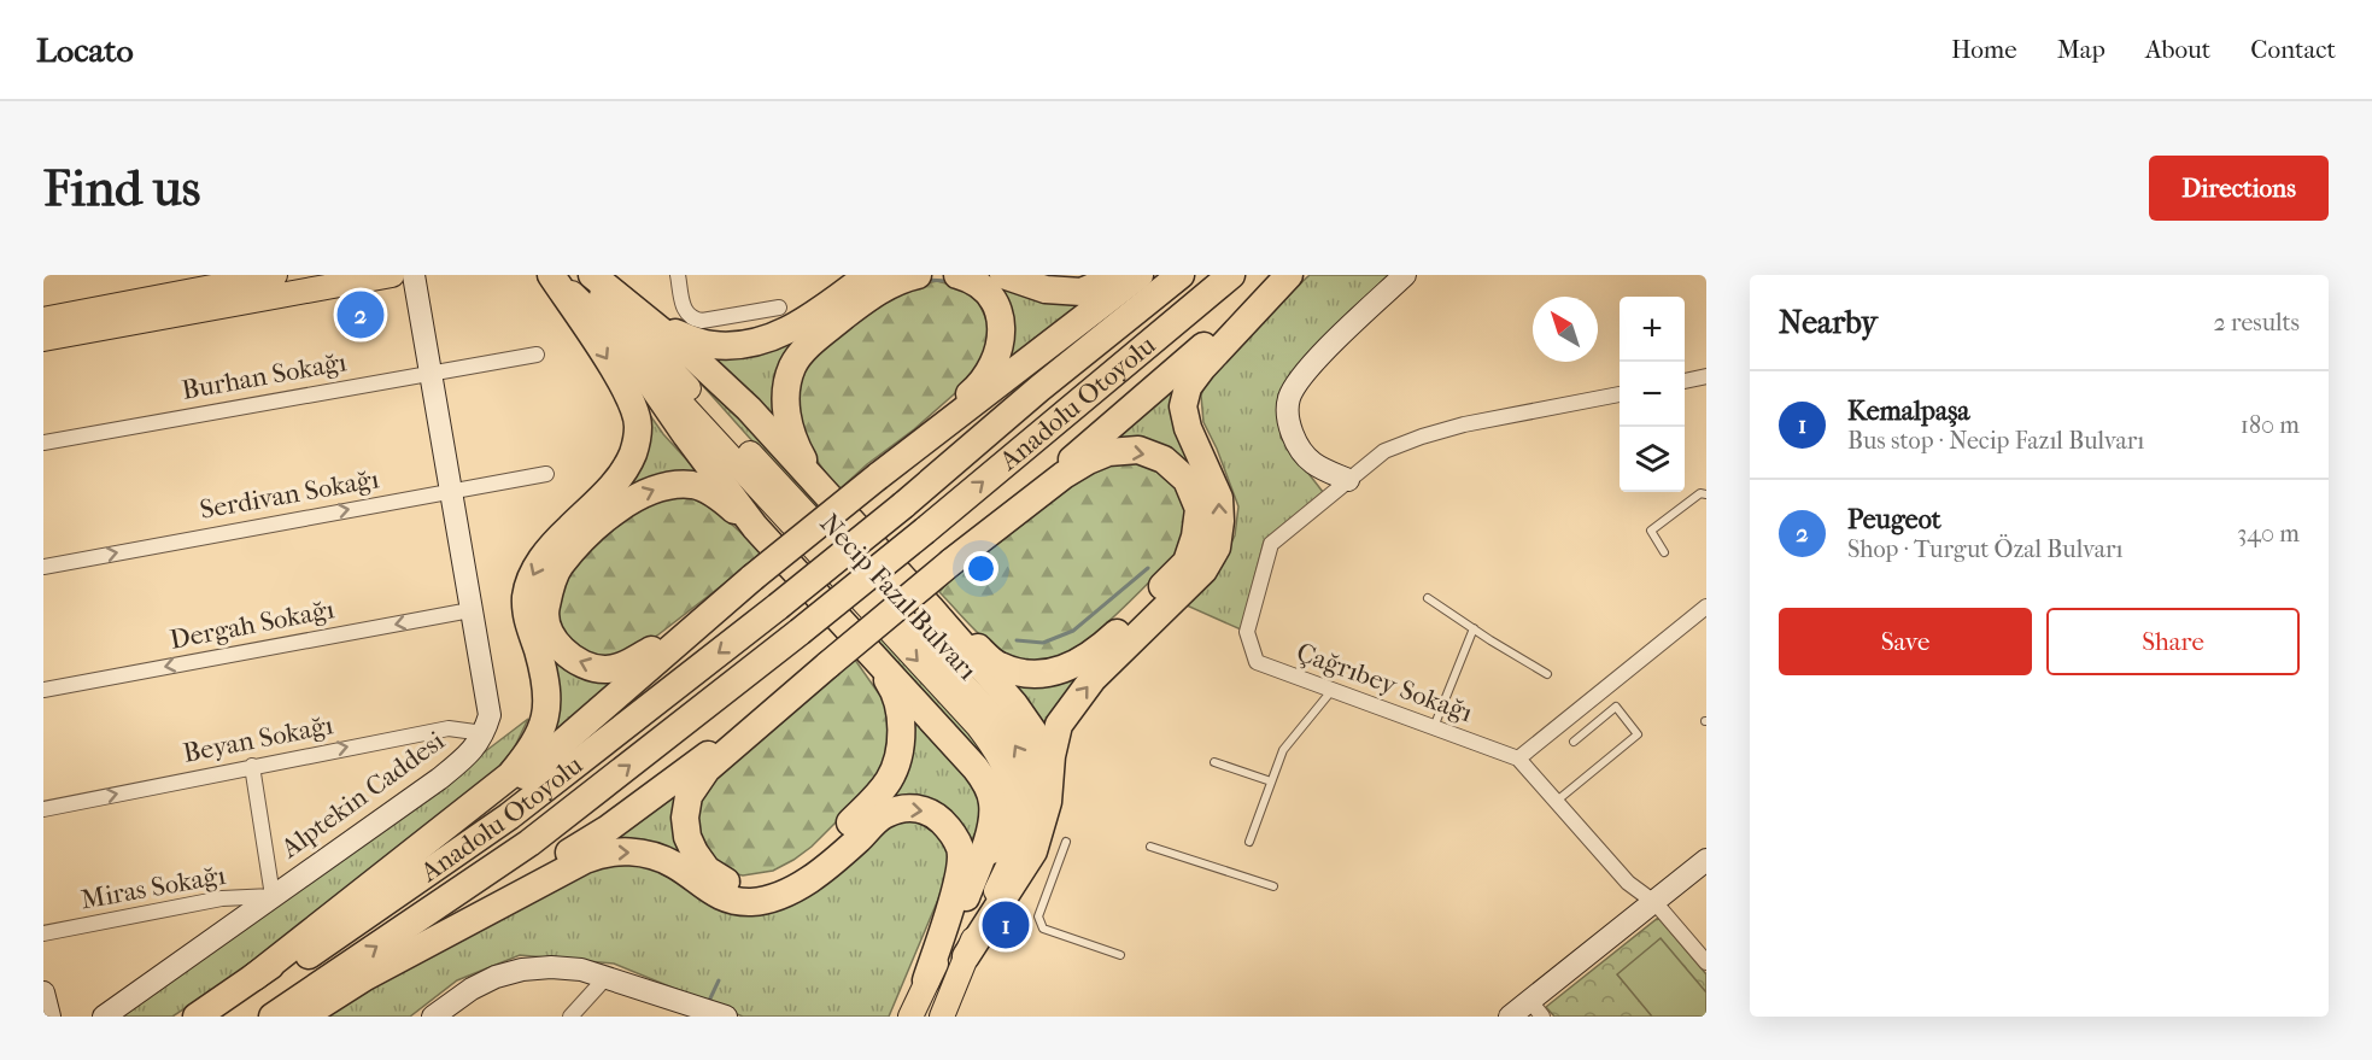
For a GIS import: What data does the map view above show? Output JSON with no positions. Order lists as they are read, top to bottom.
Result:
{
  "streets": {
    "highway": ["Anadolu Otoyolu"],
    "main road": ["Necip Fazıl Bulvarı", "Alptekin Caddesi"],
    "street": [
      "Burhan Sokağı",
      "Serdivan Sokağı",
      "Dergah Sokağı",
      "Çağrıbey Sokağı",
      "Beyan Sokağı",
      "Miras Sokağı"
    ]
  },
  "crossings": [
    ["Burhan Sokağı", "Alptekin Caddesi"],
    ["Serdivan Sokağı", "Alptekin Caddesi"],
    ["Dergah Sokağı", "Alptekin Caddesi"],
    ["Beyan Sokağı", "Alptekin Caddesi"],
    ["Alptekin Caddesi", "Miras Sokağı"]
  ],
  "one_way": ["Serdivan Sokağı", "Dergah Sokağı", "Beyan Sokağı"],
  "north": "top left",
  "page": {
    "header": "Locato",
    "nav": [
      "Home",
      "Map",
      "About",
      "Contact"
    ],
    "buttons": [
      "Directions",
      ["Save", "Share"]
    ],
    "title": "Find us",
    "heading": ["Nearby", "2 results"],
    "pins": ["2", "1"],
    "map_buttons": ["+", "−"],
    "list": [
      {
        "mark": "1",
        "name": "Kemalpaşa",
        "note": "Bus stop · Necip Fazıl Bulvarı",
        "value": "180 m"
      },
      {
        "mark": "2",
        "name": "Peugeot",
        "note": "Shop · Turgut Özal Bulvarı",
        "value": "340 m"
      }
    ]
  }
}
